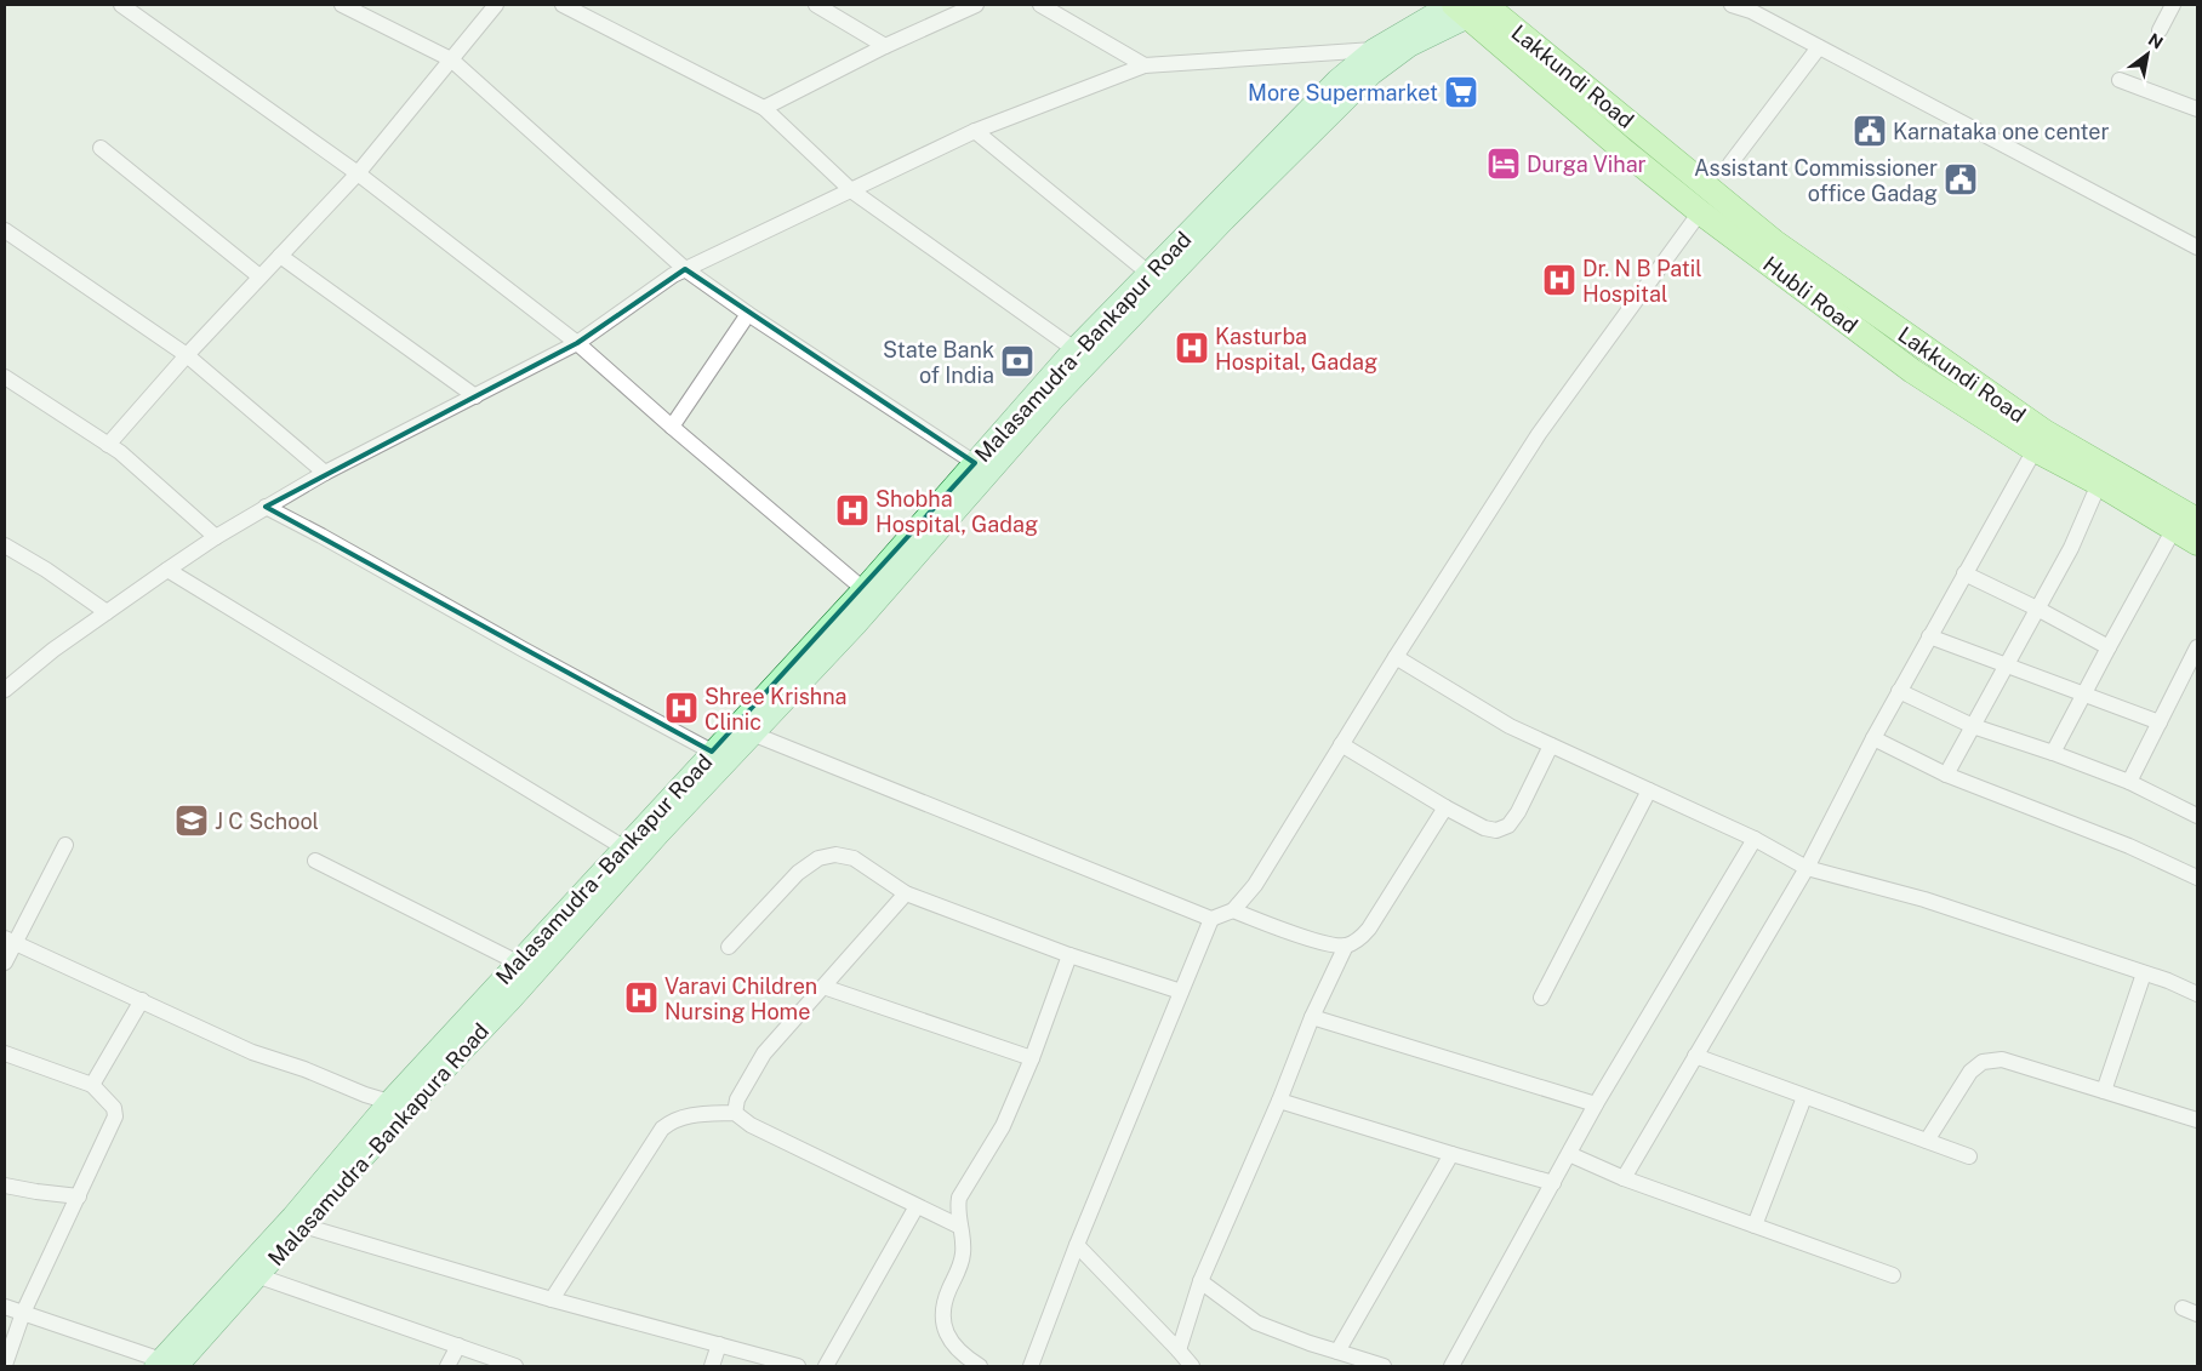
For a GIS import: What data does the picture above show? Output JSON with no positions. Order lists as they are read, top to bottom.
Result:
{
  "streets": {
    "main road": [
      "Lakkundi Road",
      "Hubli Road",
      "Malasamudra - Bankapur Road",
      "Malasamudra - Bankapura Road"
    ]
  },
  "crossings": [
    ["Lakkundi Road", "Hubli Road"],
    ["Lakkundi Road", "Malasamudra - Bankapur Road"],
    ["Lakkundi Road", "Malasamudra - Bankapura Road"],
    ["Hubli Road", "Malasamudra - Bankapur Road"],
    ["Hubli Road", "Malasamudra - Bankapura Road"],
    ["Malasamudra - Bankapur Road", "Malasamudra - Bankapura Road"]
  ],
  "places": {
    "supermarket": ["More Supermarket"],
    "public building": ["Karnataka one center", "Assistant Commissioner office Gadag"],
    "hotel": ["Durga Vihar"],
    "hospital": [
      "Dr. N B Patil Hospital",
      "Kasturba Hospital, Gadag",
      "Shobha Hospital, Gadag",
      "Shree Krishna Clinic",
      "Varavi Children Nursing Home"
    ],
    "bank": ["State Bank of India"],
    "school or university": ["J C School"]
  },
  "north": "top right"
}
